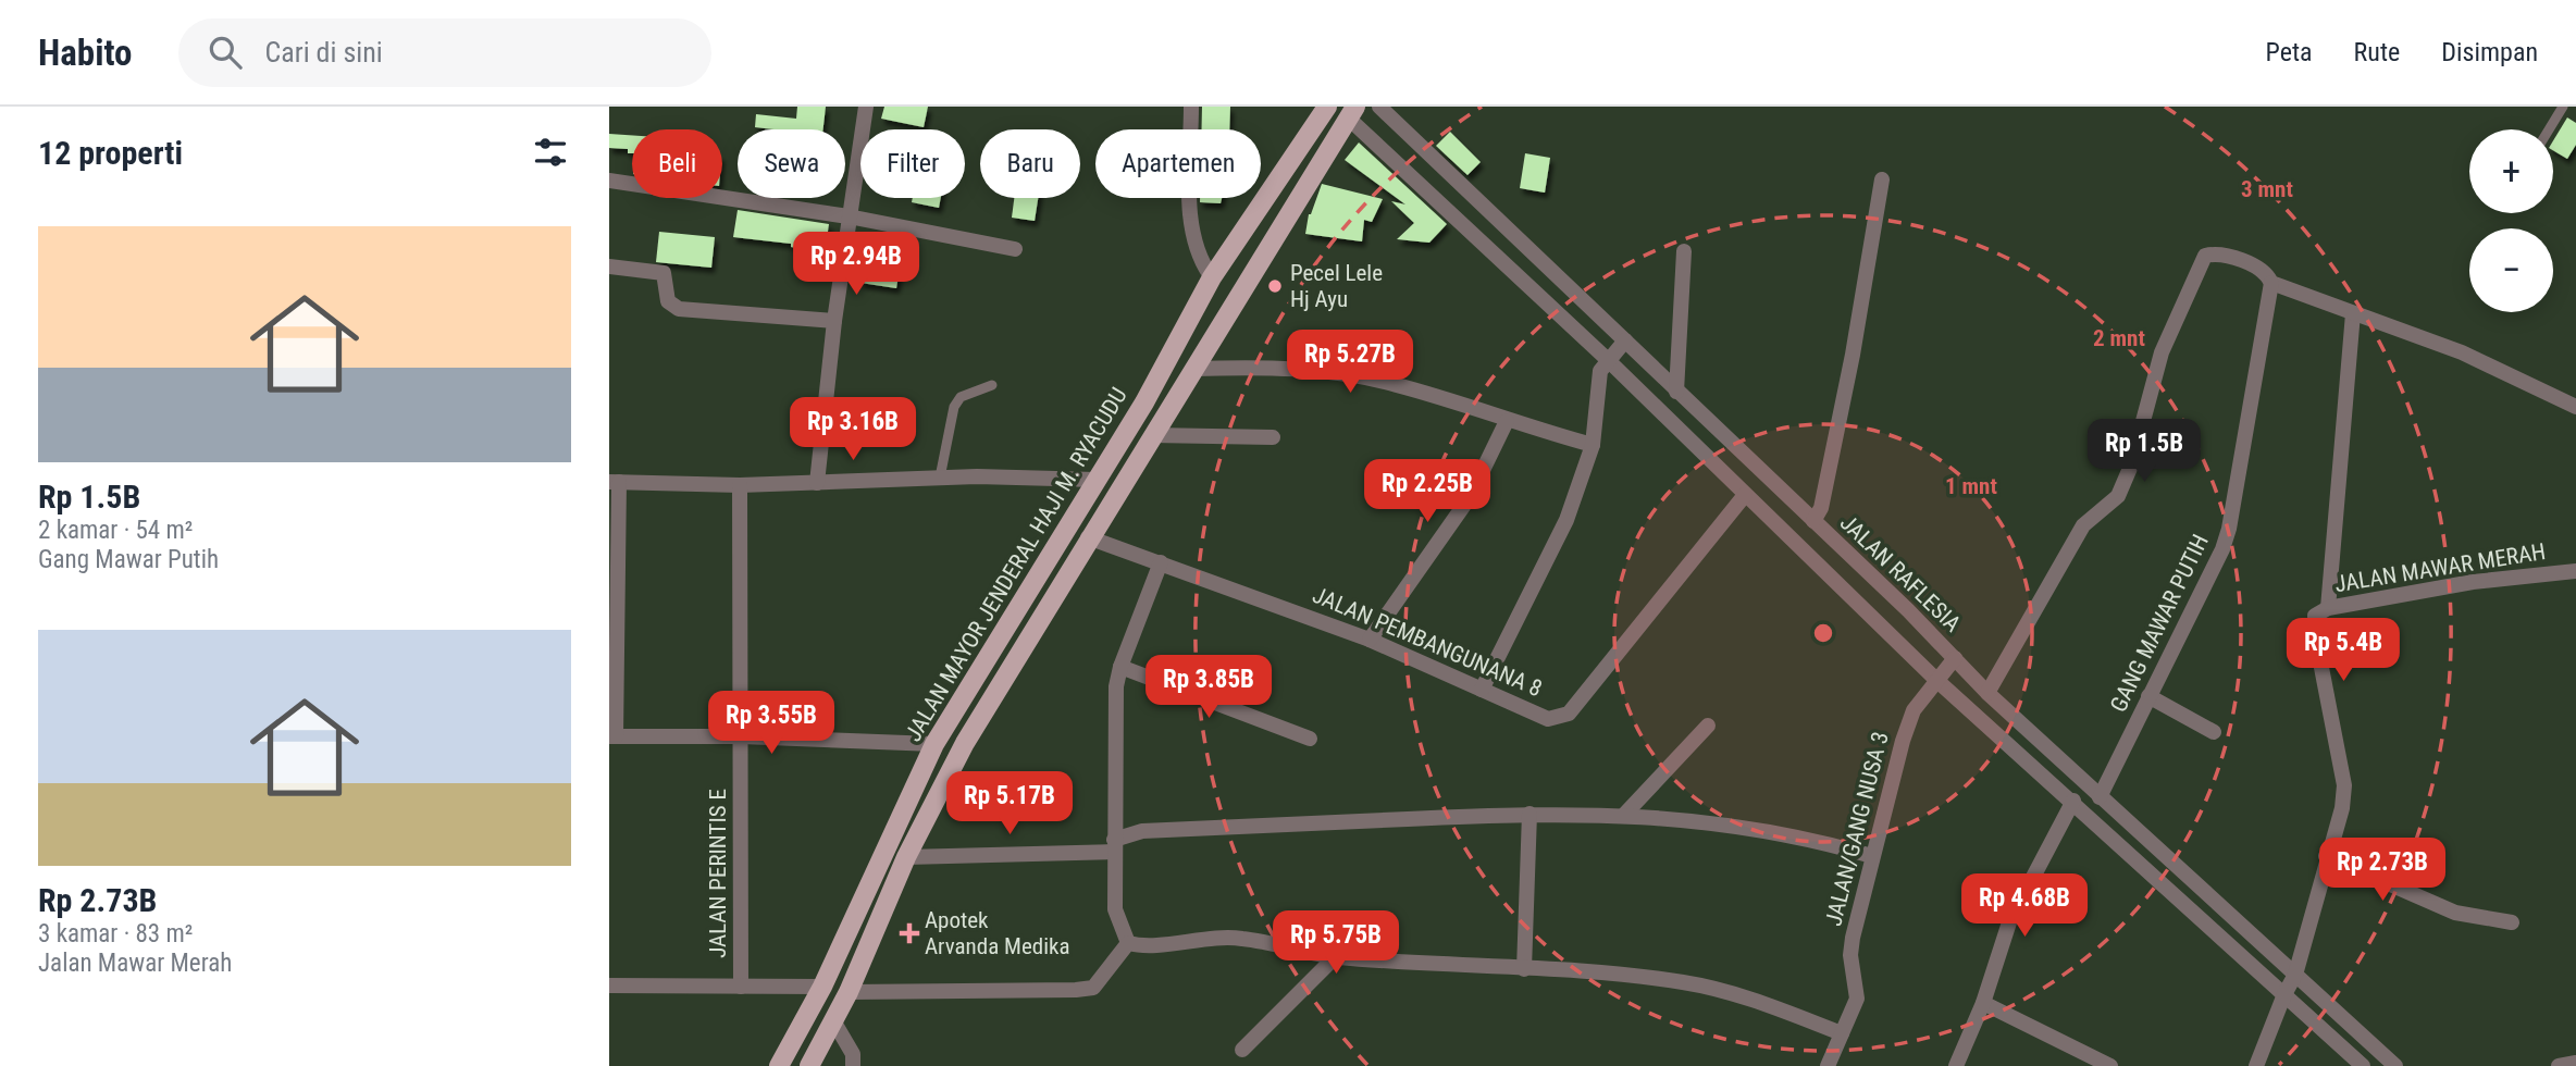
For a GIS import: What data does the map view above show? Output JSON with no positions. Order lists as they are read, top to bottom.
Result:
{
  "streets": {
    "main road": ["JALAN MAYOR JENDERAL HAJI M. RYACUDU"],
    "street": [
      "JALAN MAWAR MERAH",
      "JALAN RAFLESIA",
      "GANG MAWAR PUTIH",
      "JALAN PEMBANGUNANA 8",
      "JALAN/GANG NUSA 3",
      "JALAN PERINTIS E"
    ]
  },
  "crossings": [
    ["JALAN MAYOR JENDERAL HAJI M. RYACUDU", "JALAN RAFLESIA"],
    ["JALAN MAYOR JENDERAL HAJI M. RYACUDU", "JALAN PEMBANGUNANA 8"],
    ["JALAN MAWAR MERAH", "JALAN RAFLESIA"],
    ["JALAN RAFLESIA", "GANG MAWAR PUTIH"],
    ["JALAN RAFLESIA", "JALAN PEMBANGUNANA 8"],
    ["JALAN RAFLESIA", "JALAN/GANG NUSA 3"]
  ],
  "places": {
    "other": ["Pecel Lele Hj Ayu"],
    "health": ["Apotek Arvanda Medika"]
  },
  "page": {
    "header": "Habito",
    "search": "Cari di sini",
    "nav": ["Peta", "Rute", "Disimpan"],
    "heading": "12 properti",
    "map_buttons": ["+", "−"],
    "chip": [
      "Beli",
      "Sewa",
      "Filter",
      "Baru",
      "Apartemen"
    ],
    "list": [
      {
        "name": "Rp 1.5B",
        "note": "2 kamar · 54 m² · Gang Mawar Putih"
      },
      {
        "name": "Rp 2.73B",
        "note": "3 kamar · 83 m² · Jalan Mawar Merah"
      }
    ],
    "price": [
      "Rp 2.94B",
      "Rp 5.27B",
      "Rp 3.16B",
      "Rp 1.5B",
      "Rp 2.25B",
      "Rp 5.4B",
      "Rp 3.85B",
      "Rp 3.55B",
      "Rp 5.17B",
      "Rp 2.73B",
      "Rp 4.68B",
      "Rp 5.75B"
    ]
  },
  "rings": ["3 mnt", "2 mnt", "1 mnt"]
}
